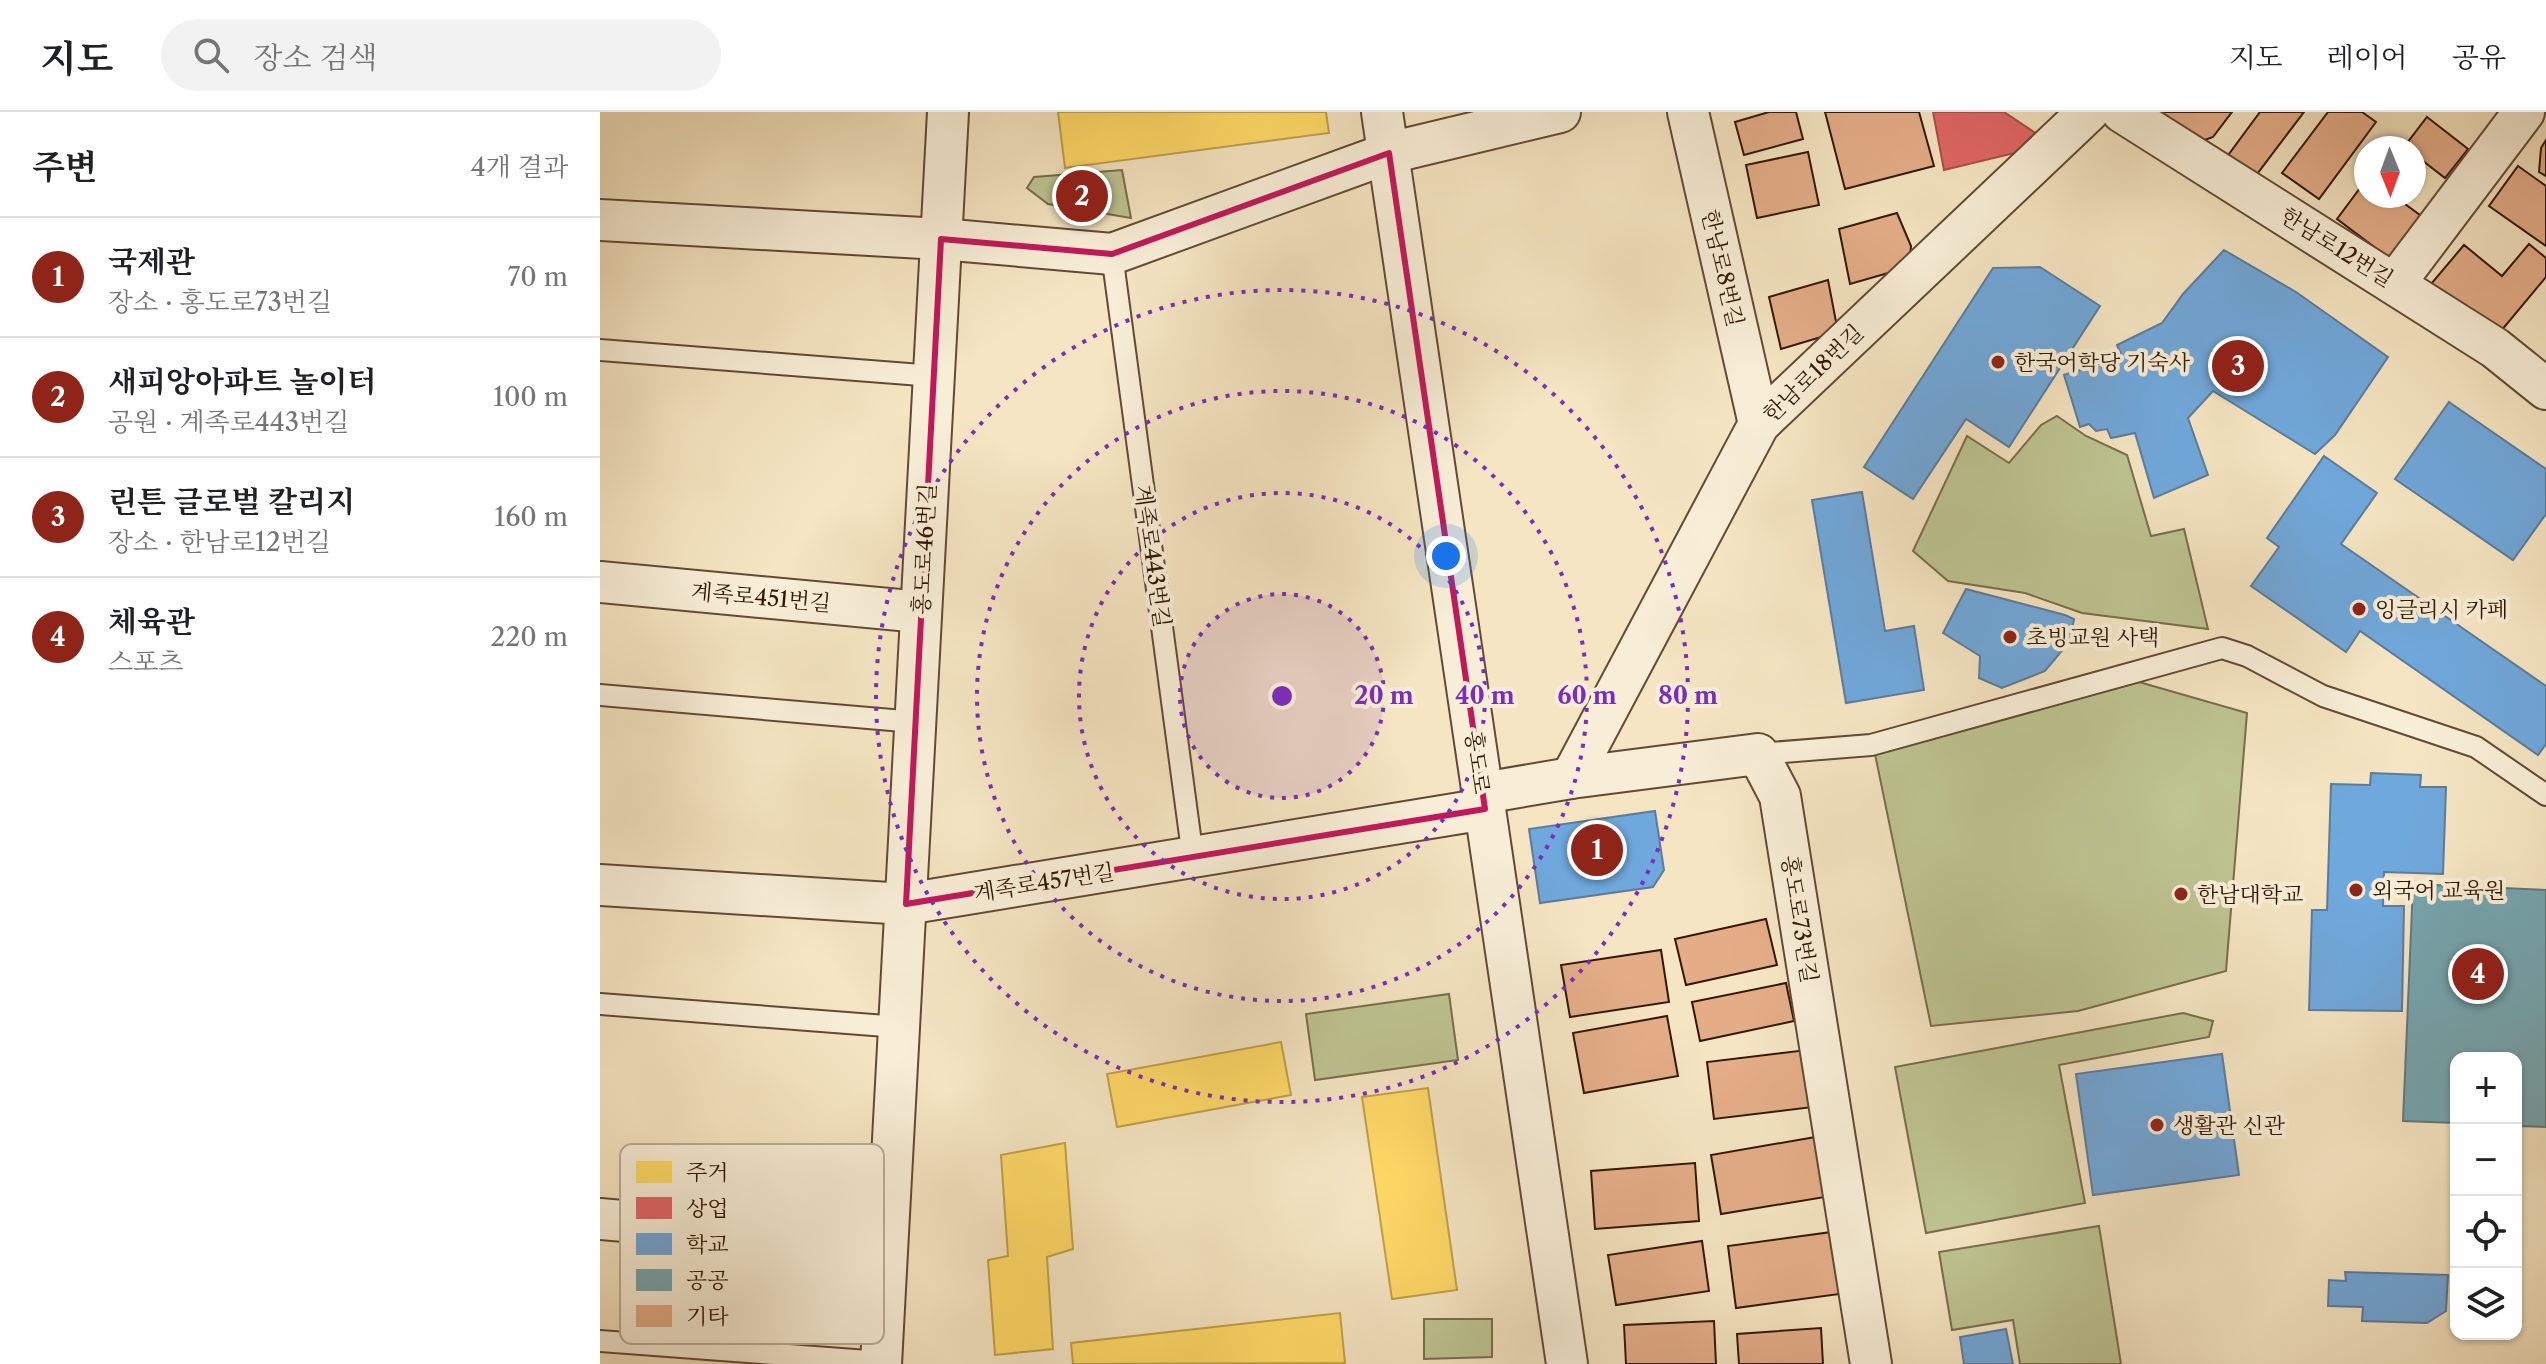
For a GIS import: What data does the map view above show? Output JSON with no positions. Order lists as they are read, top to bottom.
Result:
{
  "streets": {
    "street": [
      "한남로12번길",
      "한남로8번길",
      "한남로18번길",
      "홍도로46번길",
      "계족로451번길",
      "홍도로",
      "계족로457번길",
      "홍도로73번길"
    ],
    "lane": ["계족로443번길"]
  },
  "crossings": [
    ["한남로8번길", "한남로18번길"],
    ["홍도로46번길", "계족로451번길"],
    ["홍도로46번길", "계족로457번길"],
    ["계족로443번길", "계족로457번길"],
    ["홍도로", "계족로457번길"]
  ],
  "places": [
    "한국어학당 기숙사",
    "잉글리시 카페",
    "초빙교원 사택",
    "외국어 교육원",
    "한남대학교",
    "생활관 신관"
  ],
  "legend": [
    "주거",
    "상업",
    "학교",
    "공공",
    "기타"
  ],
  "north": "bottom",
  "page": {
    "header": "지도",
    "search": "장소 검색",
    "nav": ["지도", "레이어", "공유"],
    "heading": ["주변", "4개 결과"],
    "pins": [
      "2",
      "3",
      "1",
      "4"
    ],
    "list": [
      {
        "mark": "1",
        "name": "국제관",
        "note": "장소 · 홍도로73번길",
        "value": "70 m"
      },
      {
        "mark": "2",
        "name": "새피앙아파트 놀이터",
        "note": "공원 · 계족로443번길",
        "value": "100 m"
      },
      {
        "mark": "3",
        "name": "린튼 글로벌 칼리지",
        "note": "장소 · 한남로12번길",
        "value": "160 m"
      },
      {
        "mark": "4",
        "name": "체육관",
        "note": "스포츠",
        "value": "220 m"
      }
    ],
    "map_buttons": ["+", "−"]
  },
  "rings": [
    "20 m",
    "40 m",
    "60 m",
    "80 m"
  ]
}
